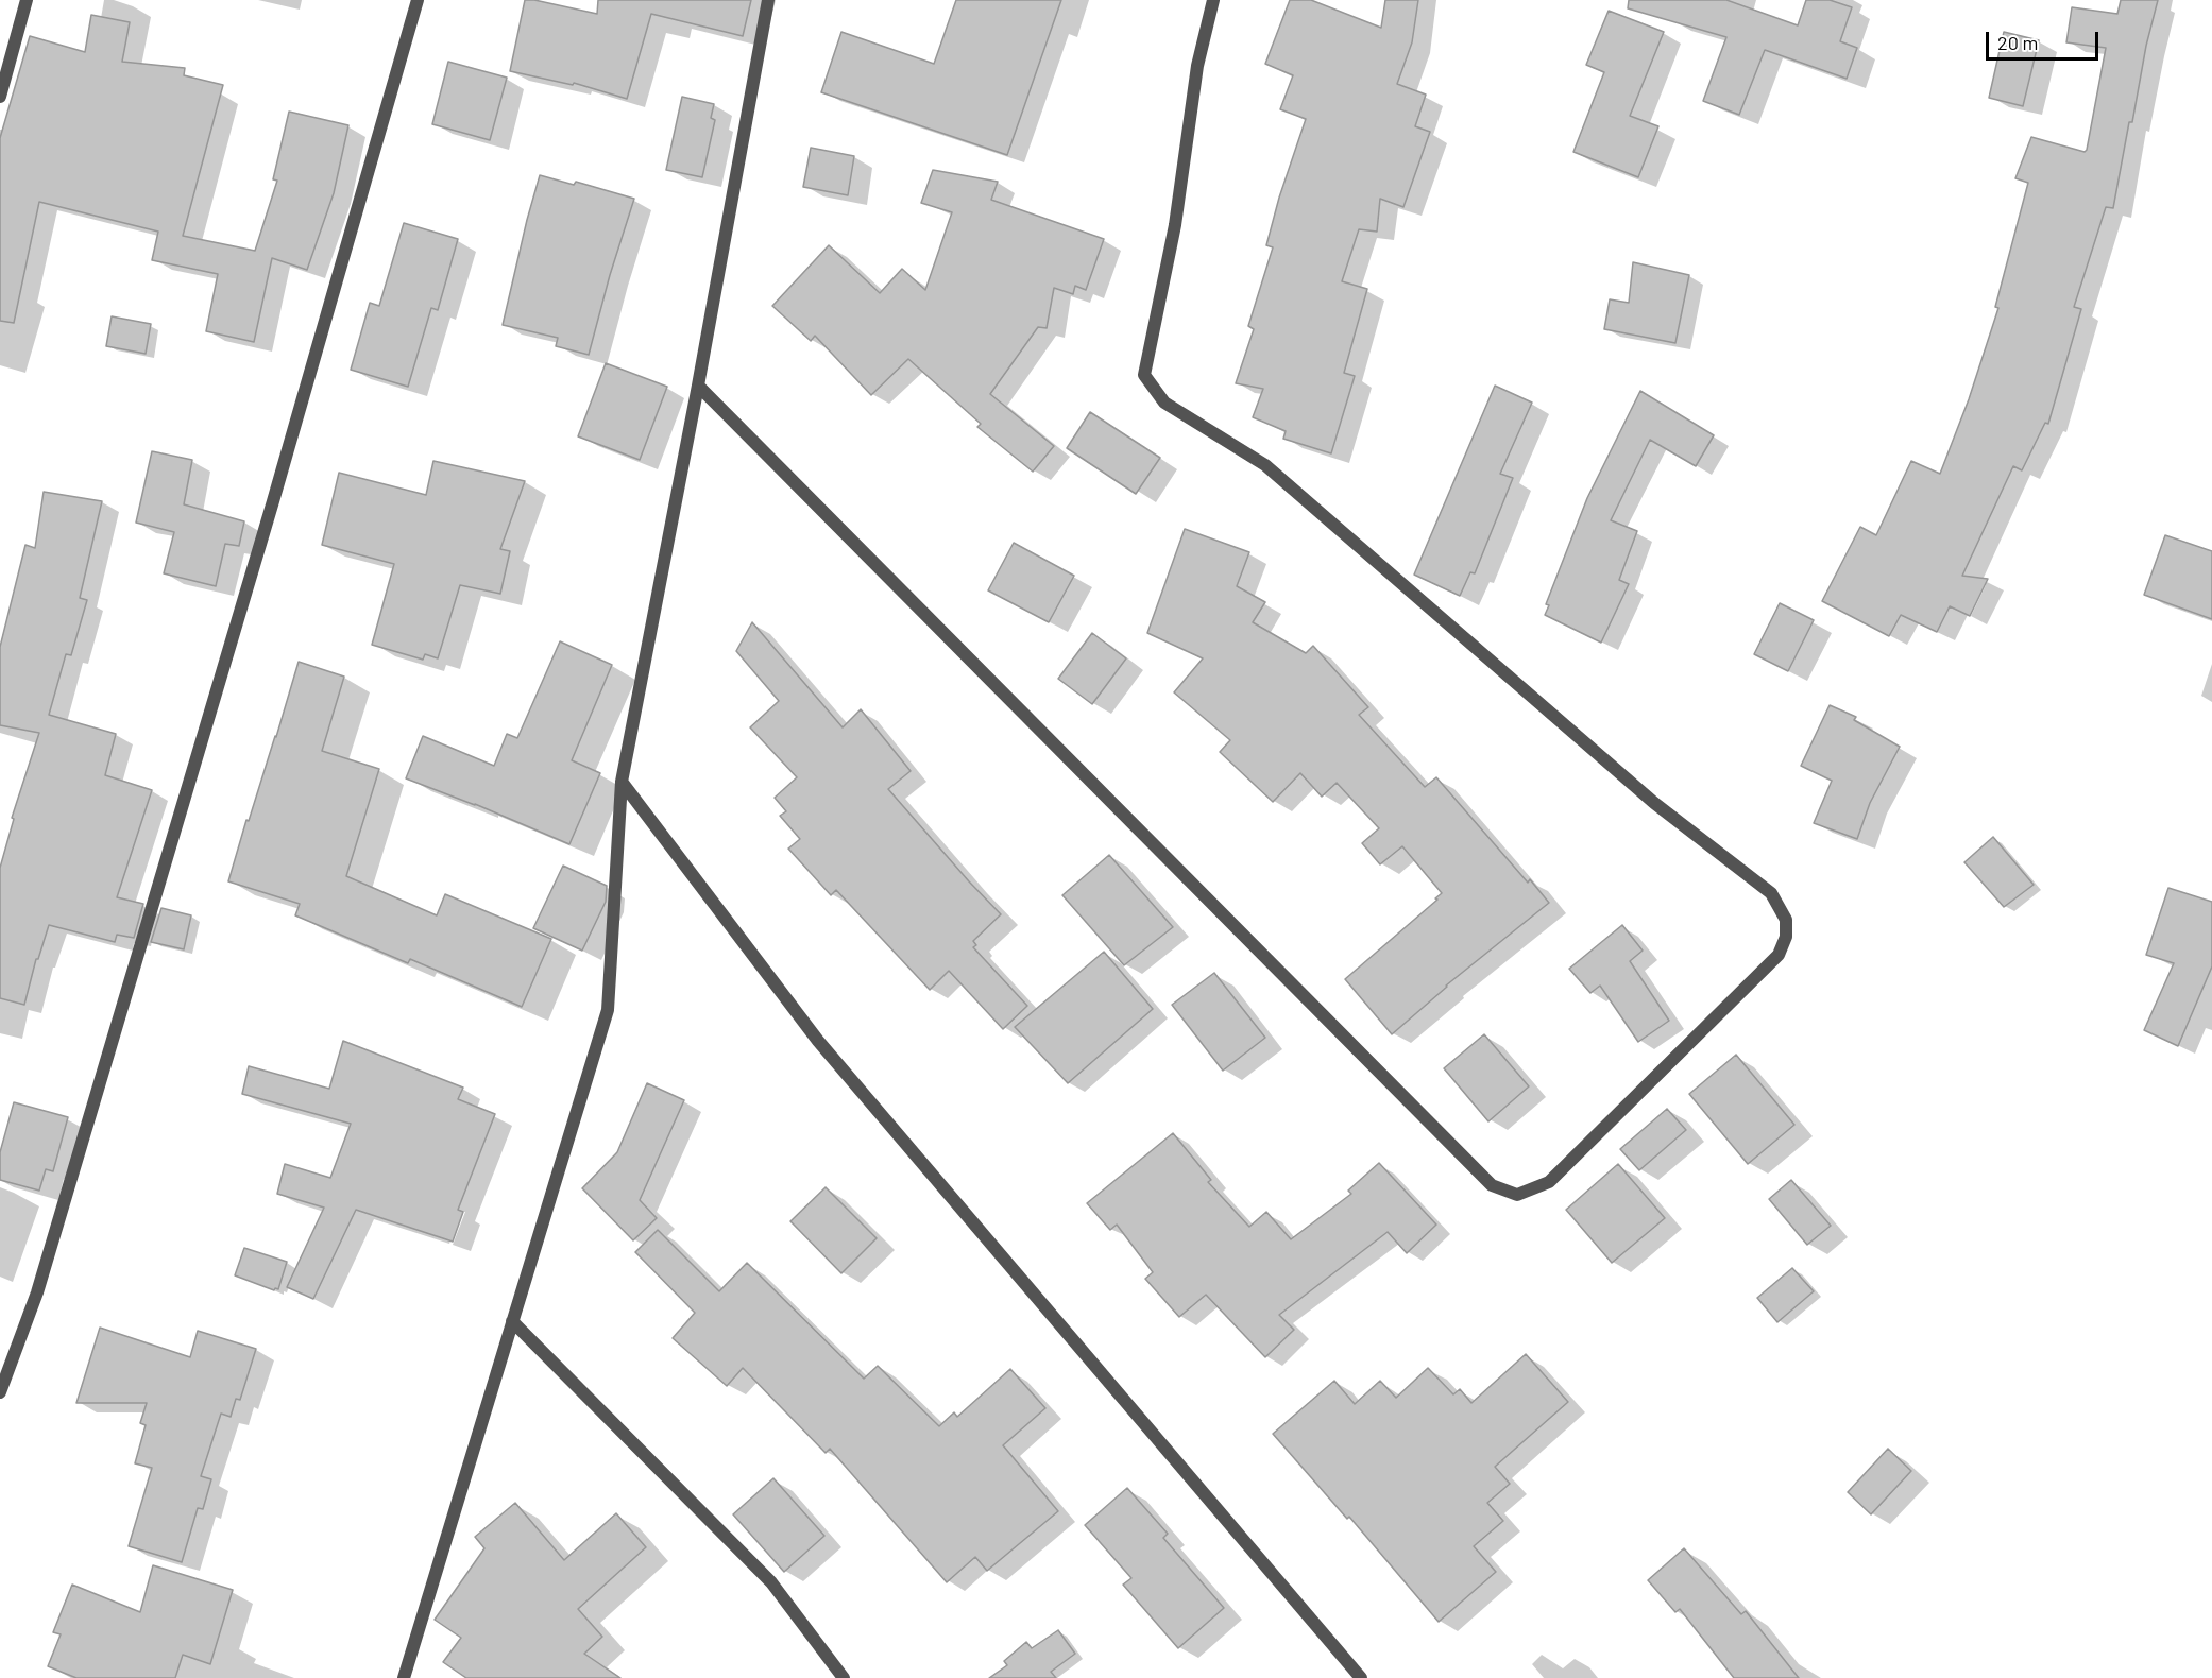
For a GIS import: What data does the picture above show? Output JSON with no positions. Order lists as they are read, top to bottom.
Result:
{
  "scale_bar": "20 m"
}
